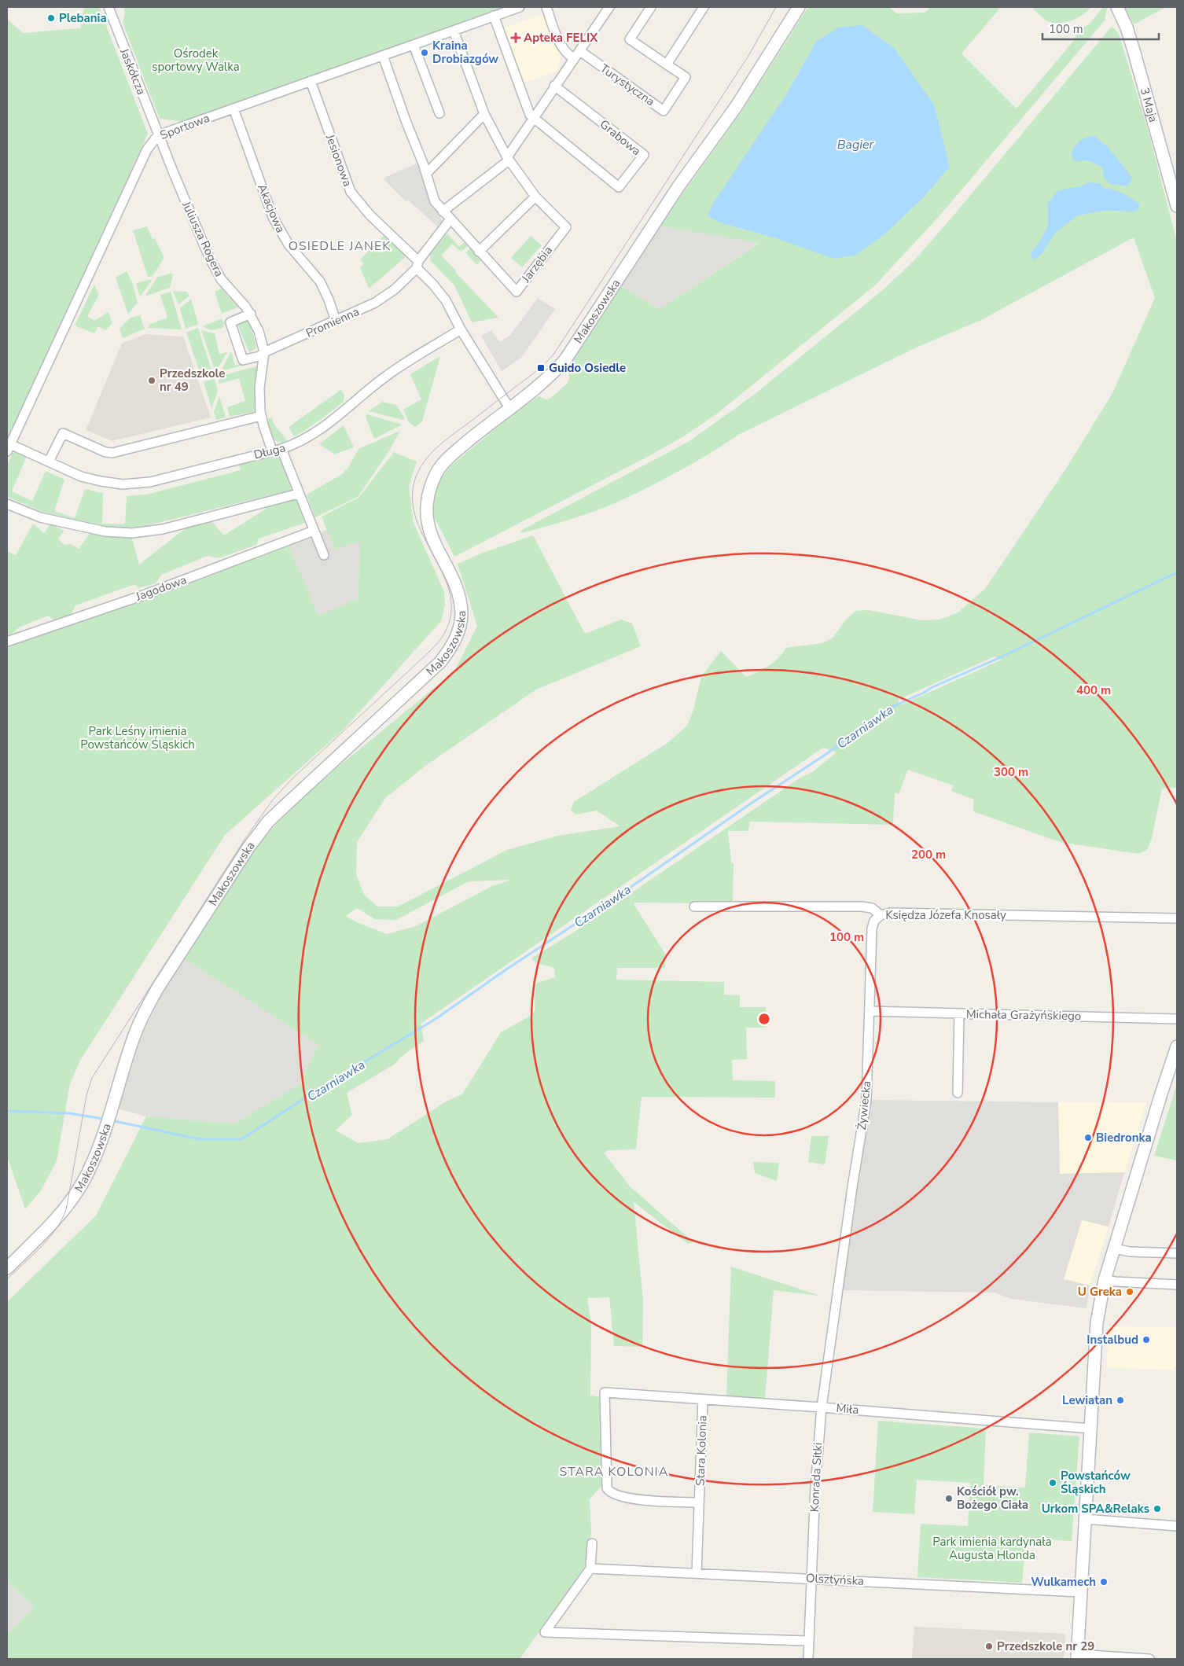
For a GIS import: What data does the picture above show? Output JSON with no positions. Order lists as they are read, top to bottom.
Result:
{
  "streets": {
    "main road": ["3 Maja", "Makoszowska"],
    "street": [
      "Jaskółcza",
      "Turystyczna",
      "Sportowa",
      "Grabowa",
      "Jesionowa",
      "Akacjowa",
      "Juliusza Rogera",
      "Jarzębia",
      "Promienna",
      "Długa",
      "Jagodowa",
      "Księdza Józefa Knosały",
      "Michała Grażyńskiego",
      "Żywiecka",
      "Miła",
      "Stara Kolonia",
      "Konrada Sitki",
      "Olsztyńska"
    ]
  },
  "crossings": [
    ["Jaskółcza", "Sportowa"],
    ["Jaskółcza", "Juliusza Rogera"],
    ["Sportowa", "Grabowa"],
    ["Sportowa", "Jesionowa"],
    ["Sportowa", "Akacjowa"],
    ["Sportowa", "Juliusza Rogera"],
    ["Sportowa", "Jarzębia"],
    ["Sportowa", "Długa"],
    ["Jesionowa", "Makoszowska"],
    ["Jesionowa", "Promienna"],
    ["Jesionowa", "Długa"],
    ["Akacjowa", "Promienna"],
    ["Juliusza Rogera", "Promienna"],
    ["Juliusza Rogera", "Długa"],
    ["Juliusza Rogera", "Jagodowa"],
    ["Jarzębia", "Promienna"],
    ["Księdza Józefa Knosały", "Żywiecka"],
    ["Michała Grażyńskiego", "Żywiecka"],
    ["Żywiecka", "Konrada Sitki"],
    ["Miła", "Stara Kolonia"],
    ["Miła", "Konrada Sitki"],
    ["Stara Kolonia", "Olsztyńska"],
    ["Konrada Sitki", "Olsztyńska"]
  ],
  "districts": ["OSIEDLE JANEK", "STARA KOLONIA"],
  "water": ["Bagier", "Czarniawka"],
  "parks": ["Ośrodek sportowy Walka", "Park Leśny imienia Powstańców Śląskich", "Park imienia kardynała Augusta Hlonda"],
  "places": {
    "other": [
      "Plebania",
      "Kraina Drobiazgów",
      "Przedszkole nr 49",
      "Biedronka",
      "U Greka",
      "Instalbud",
      "Lewiatan",
      "Powstańców Śląskich",
      "Kościół pw. Bożego Ciała",
      "Urkom SPA&Relaks",
      "Wulkamech",
      "Przedszkole nr 29"
    ],
    "health": ["Apteka FELIX"],
    "transit": ["Guido Osiedle"]
  },
  "scale_bar": "100 m",
  "rings": [
    "400 m",
    "300 m",
    "200 m",
    "100 m"
  ]
}
